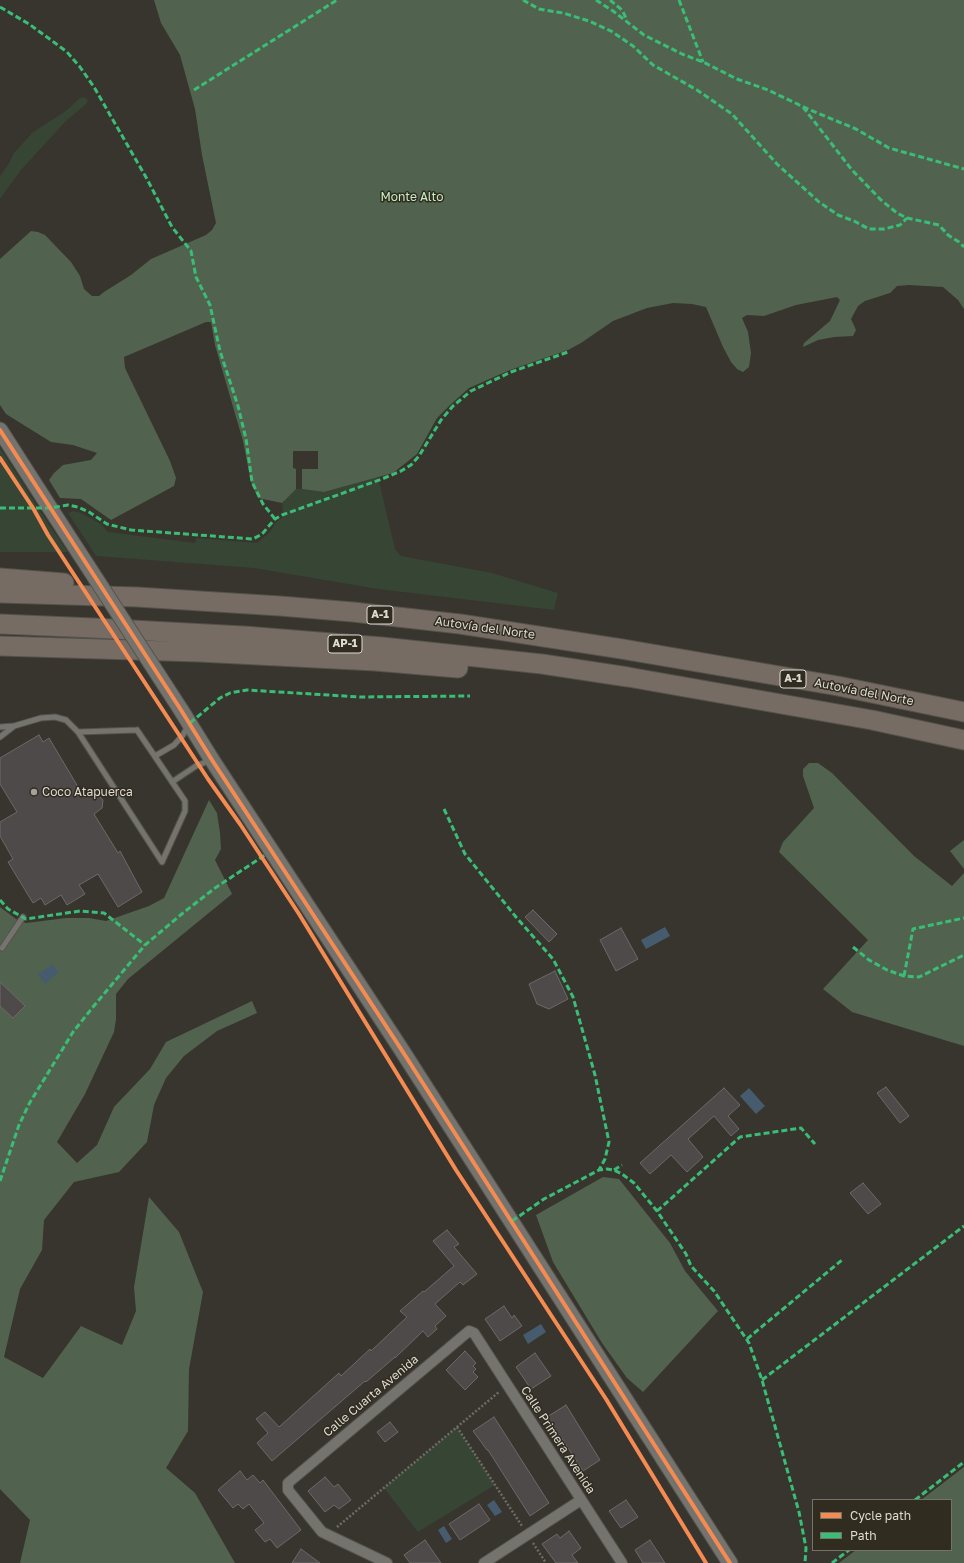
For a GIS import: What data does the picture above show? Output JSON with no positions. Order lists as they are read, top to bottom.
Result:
{
  "streets": {
    "highway": ["A-1", "Autovía del Norte", "AP-1"],
    "street": ["Calle Cuarta Avenida", "Calle Primera Avenida"]
  },
  "crossings": [
    ["A-1", "Autovía del Norte"],
    ["A-1", "AP-1"],
    ["Calle Cuarta Avenida", "Calle Primera Avenida"]
  ],
  "parks": ["Monte Alto"],
  "places": ["Coco Atapuerca"],
  "legend": ["Cycle path", "Path"]
}
